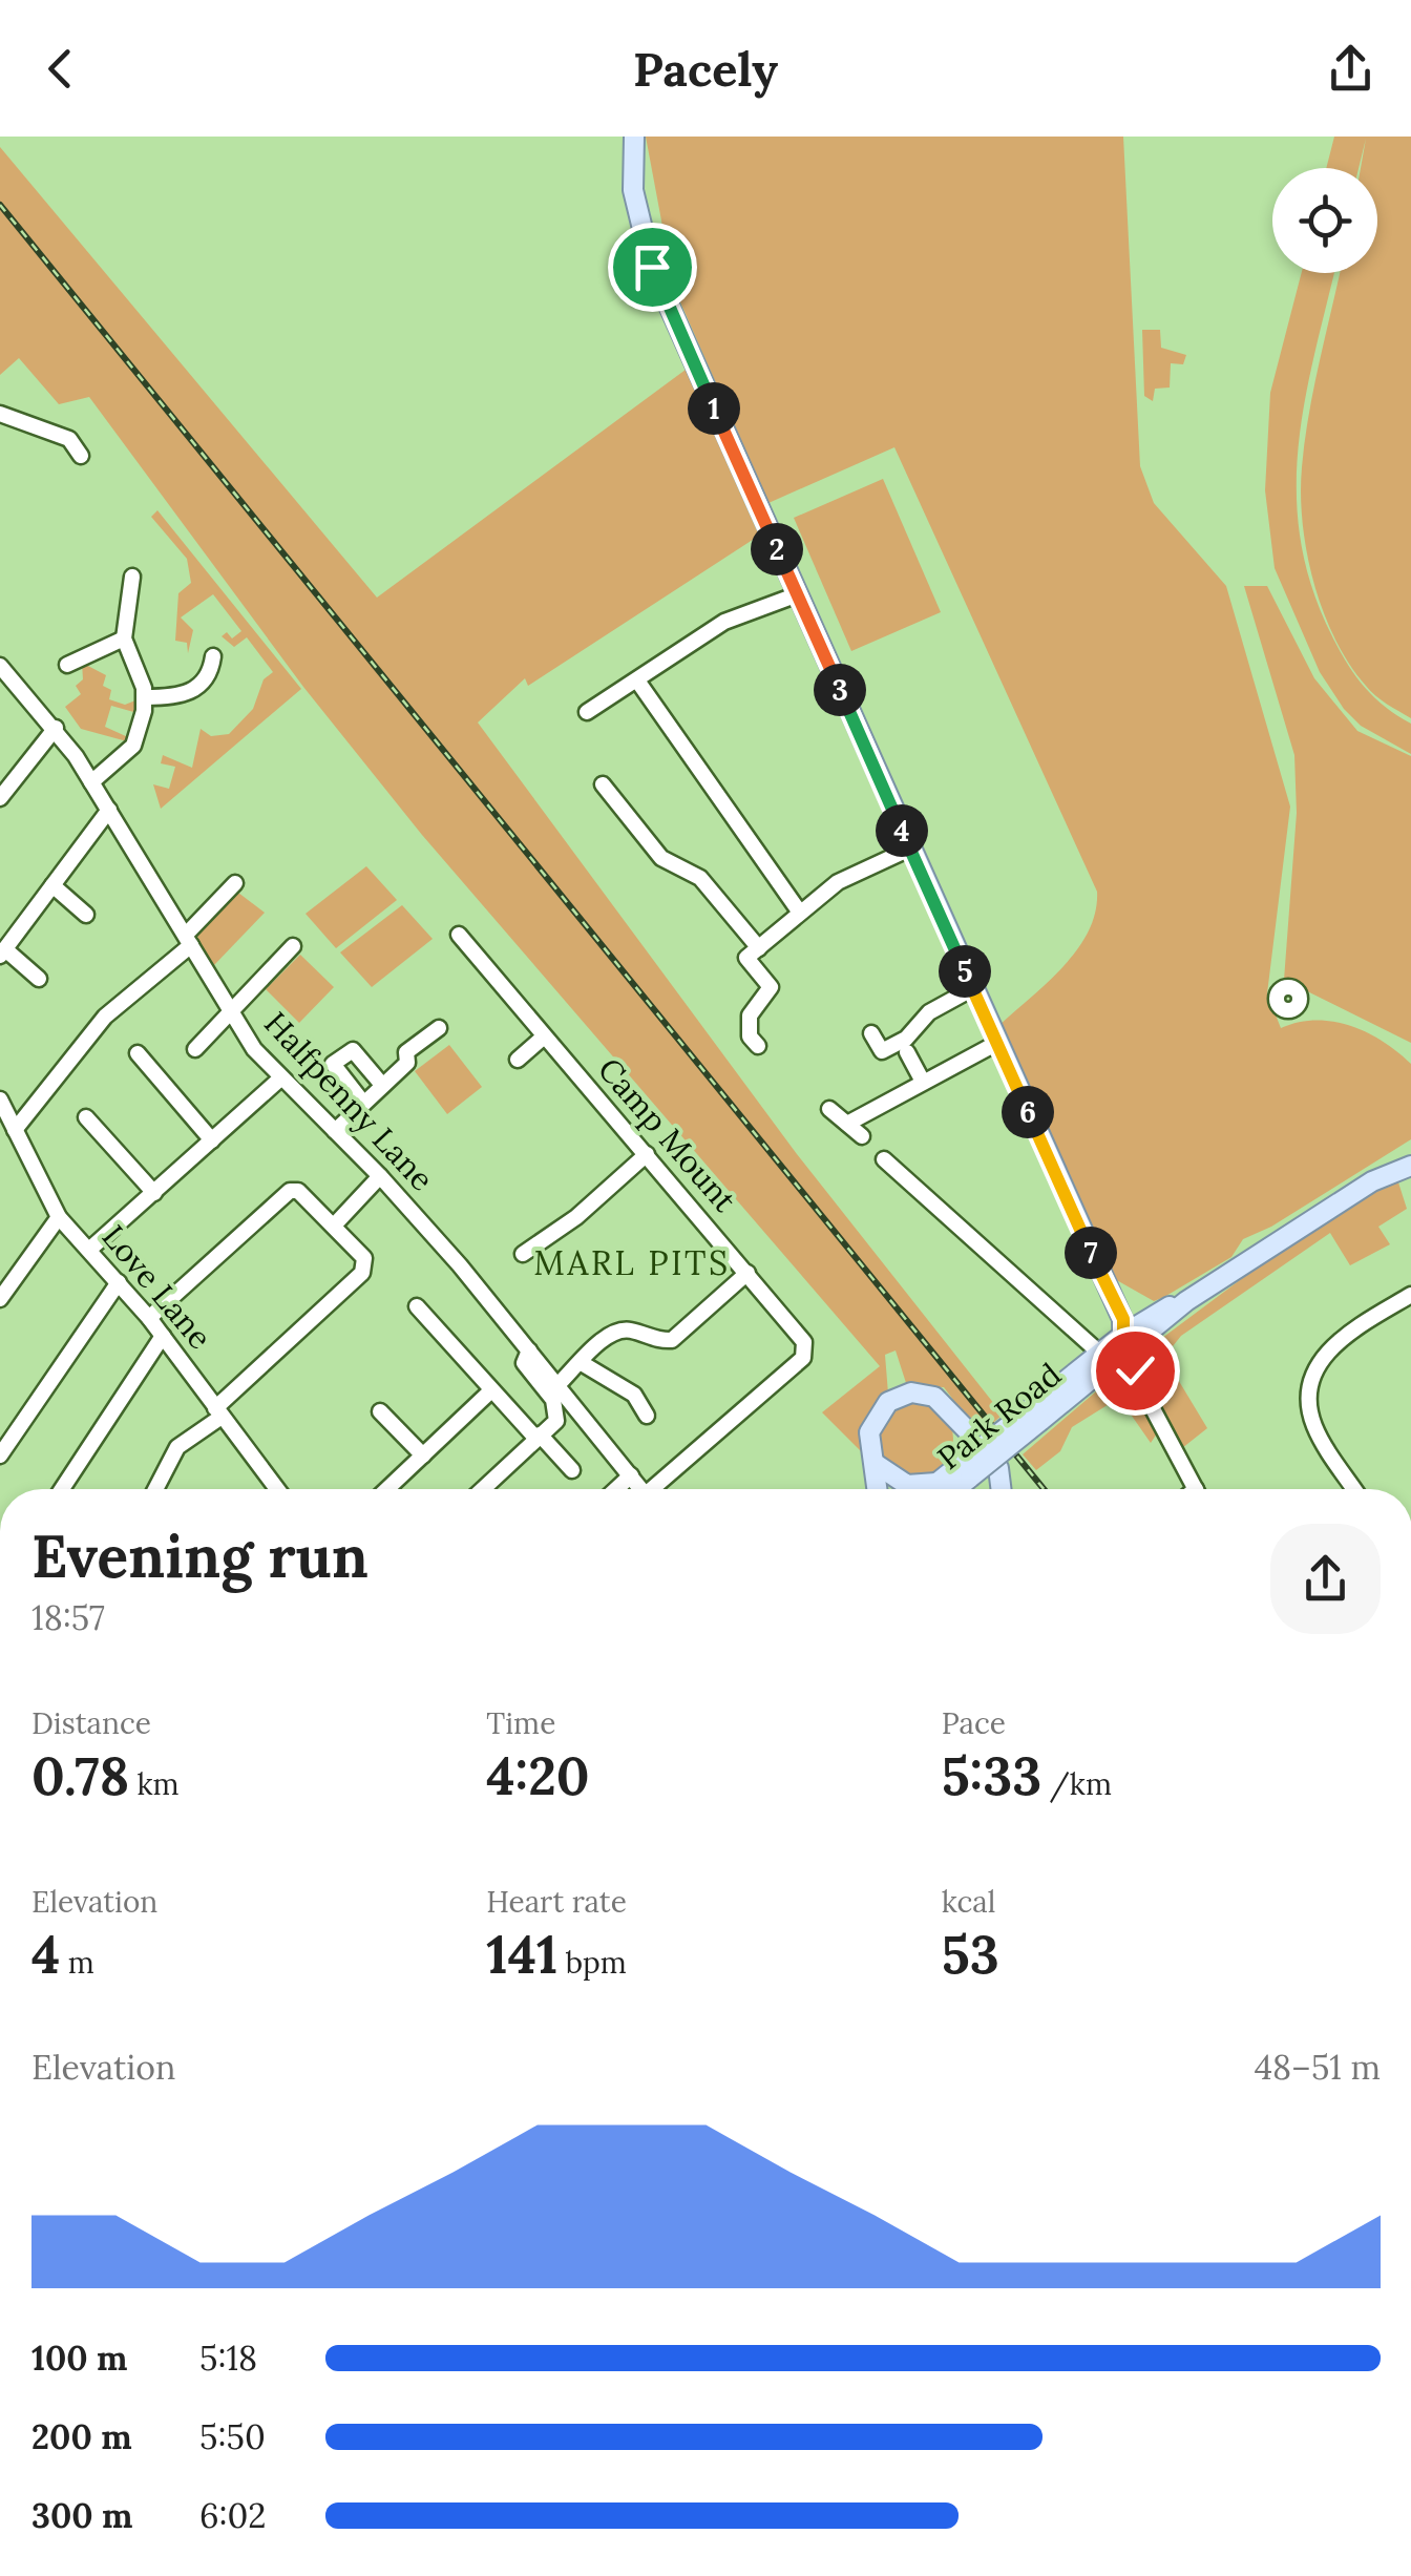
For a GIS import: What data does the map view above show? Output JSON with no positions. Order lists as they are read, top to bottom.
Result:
{
  "streets": {
    "main road": ["Park Road"],
    "street": ["Halfpenny Lane", "Camp Mount", "Love Lane"]
  },
  "districts": ["MARL PITS"],
  "page": {
    "header": "Pacely",
    "pins": [
      "1",
      "2",
      "3",
      "4",
      "5",
      "6",
      "7"
    ],
    "heading": ["Evening run", "18:57"],
    "stats": [
      ["Distance", "0.78 km"],
      ["Time", "4:20"],
      ["Pace", "5:33 /km"],
      ["Elevation", "4 m"],
      ["Heart rate", "141 bpm"],
      ["kcal", "53"]
    ],
    "chart": ["Elevation", "48–51 m"],
    "list": [
      {
        "name": "100 m",
        "note": "5:18"
      },
      {
        "name": "200 m",
        "note": "5:50"
      },
      {
        "name": "300 m",
        "note": "6:02"
      }
    ]
  }
}
